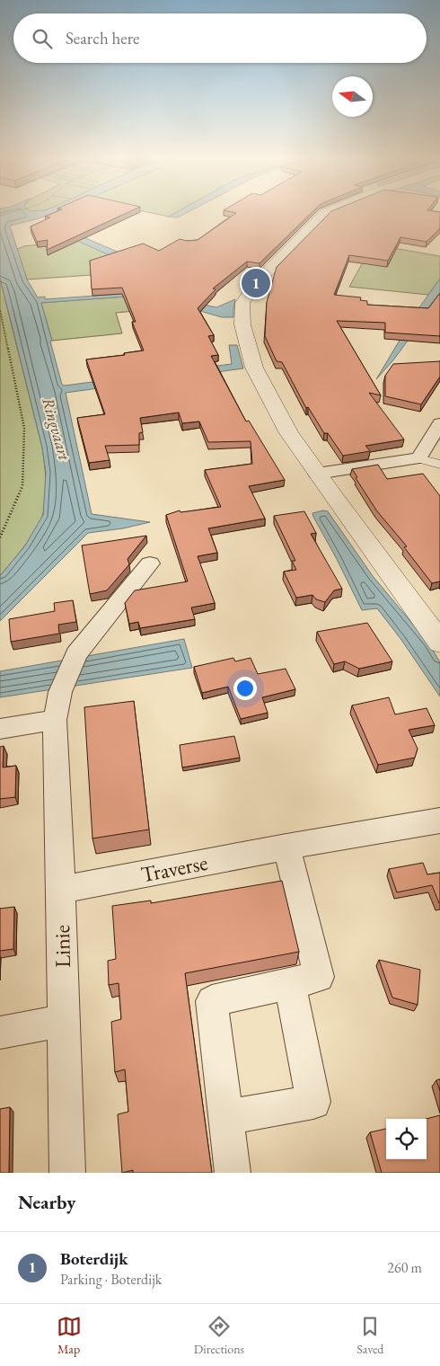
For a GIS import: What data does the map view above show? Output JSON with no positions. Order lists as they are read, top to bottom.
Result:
{
  "streets": {
    "street": ["Traverse", "Linie"]
  },
  "crossings": [
    ["Traverse", "Linie"]
  ],
  "water": ["Ringvaart"],
  "north": "left",
  "page": {
    "search": "Search here",
    "pins": "1",
    "heading": "Nearby",
    "list": [
      {
        "mark": "1",
        "name": "Boterdijk",
        "note": "Parking · Boterdijk",
        "value": "260 m"
      }
    ],
    "nav": ["Map", "Directions", "Saved"]
  }
}
